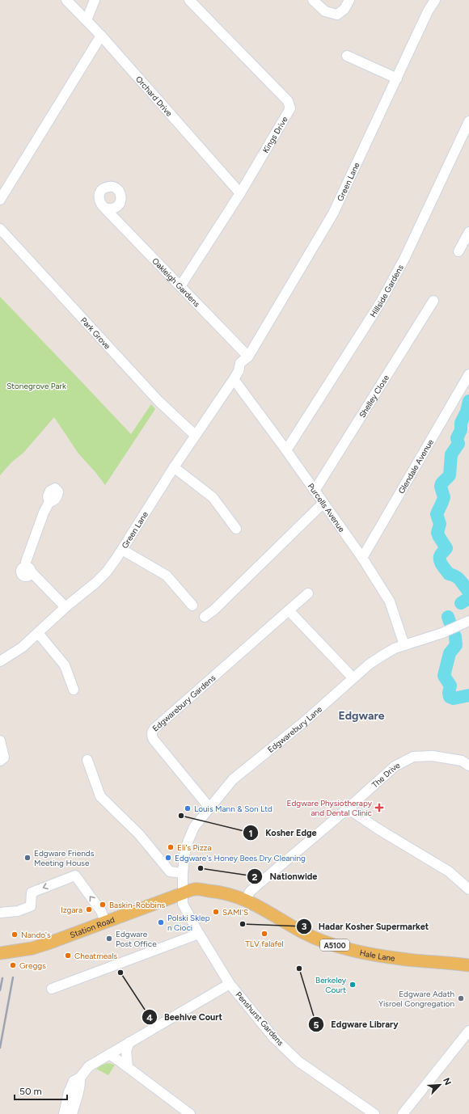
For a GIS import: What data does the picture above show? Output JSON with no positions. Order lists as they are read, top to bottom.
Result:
{
  "streets": {
    "main road": ["Station Road", "A5100", "Hale Lane"],
    "street": [
      "Orchard Drive",
      "Kings Drive",
      "Green Lane",
      "Oakleigh Gardens",
      "Hillside Gardens",
      "Park Grove",
      "Shelley Close",
      "Glendale Avenue",
      "Purcells Avenue",
      "Edgwarebury Gardens",
      "Edgwarebury Lane",
      "The Drive",
      "Penshurst Gardens"
    ]
  },
  "crossings": [
    ["Orchard Drive", "Kings Drive"],
    ["Kings Drive", "Oakleigh Gardens"],
    ["Green Lane", "Oakleigh Gardens"],
    ["Green Lane", "Park Grove"],
    ["Green Lane", "Purcells Avenue"],
    ["Hillside Gardens", "Purcells Avenue"],
    ["Shelley Close", "Purcells Avenue"],
    ["Glendale Avenue", "Purcells Avenue"],
    ["Purcells Avenue", "Edgwarebury Lane"],
    ["Edgwarebury Gardens", "Edgwarebury Lane"],
    ["Edgwarebury Lane", "Station Road"],
    ["Edgwarebury Lane", "Hale Lane"],
    ["Edgwarebury Lane", "Penshurst Gardens"],
    ["The Drive", "Hale Lane"],
    ["Station Road", "Hale Lane"],
    ["Station Road", "Penshurst Gardens"],
    ["Hale Lane", "Penshurst Gardens"]
  ],
  "districts": ["Edgware"],
  "parks": ["Stonegrove Park"],
  "places": {
    "health": ["Edgware Physiotherapy and Dental Clinic"],
    "other": [
      "Louis Mann & Son Ltd",
      "Kosher Edge",
      "Eli's Pizza",
      "Edgware Friends Meeting House",
      "Edgware's Honey Bees Dry Cleaning",
      "Nationwide",
      "Baskin-Robbins",
      "Izgara",
      "SAMI'S",
      "Polski Sklep n Cioci",
      "Hadar Kosher Supermarket",
      "TLV falafel",
      "Nando's",
      "Edgware Post Office",
      "Cheatmeals",
      "Greggs",
      "Edgware Library",
      "Beehive Court",
      "Berkeley Court",
      "Edgware Adath Yisroel Congregation"
    ]
  },
  "scale_bar": "50 m",
  "north": "top right"
}
